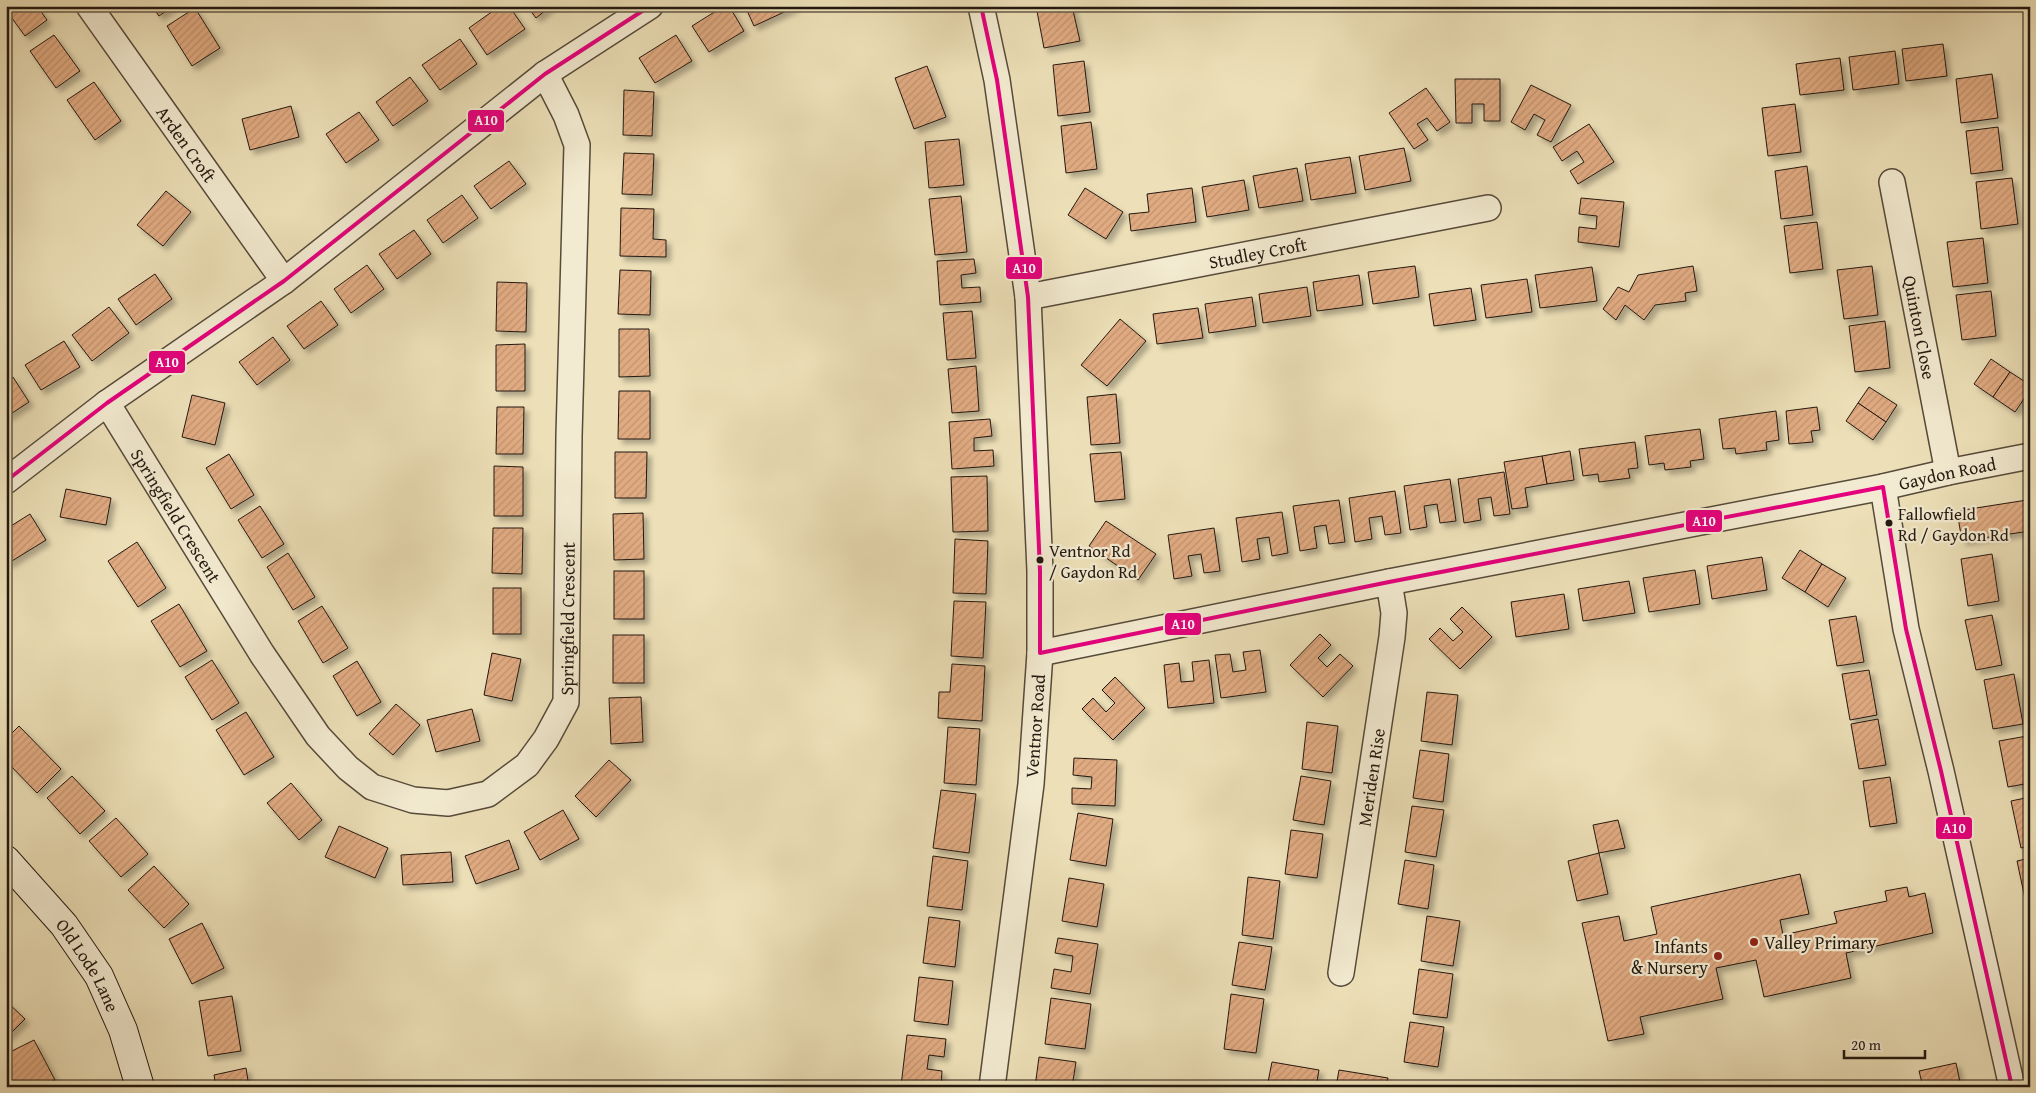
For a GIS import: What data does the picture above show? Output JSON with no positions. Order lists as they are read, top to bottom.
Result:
{
  "streets": {
    "street": [
      "Arden Croft",
      "Studley Croft",
      "Quinton Close",
      "Gaydon Road",
      "Springfield Crescent",
      "Ventnor Road",
      "Meriden Rise",
      "Old Lode Lane"
    ]
  },
  "crossings": [
    ["Studley Croft", "Ventnor Road"],
    ["Quinton Close", "Gaydon Road"],
    ["Gaydon Road", "Ventnor Road"],
    ["Gaydon Road", "Meriden Rise"]
  ],
  "places": [
    "Fallowfield Rd / Gaydon Rd",
    "Ventnor Rd / Gaydon Rd",
    "Valley Primary",
    "Infants & Nursery"
  ],
  "lines": ["transit line A10"],
  "scale_bar": "20 m"
}
